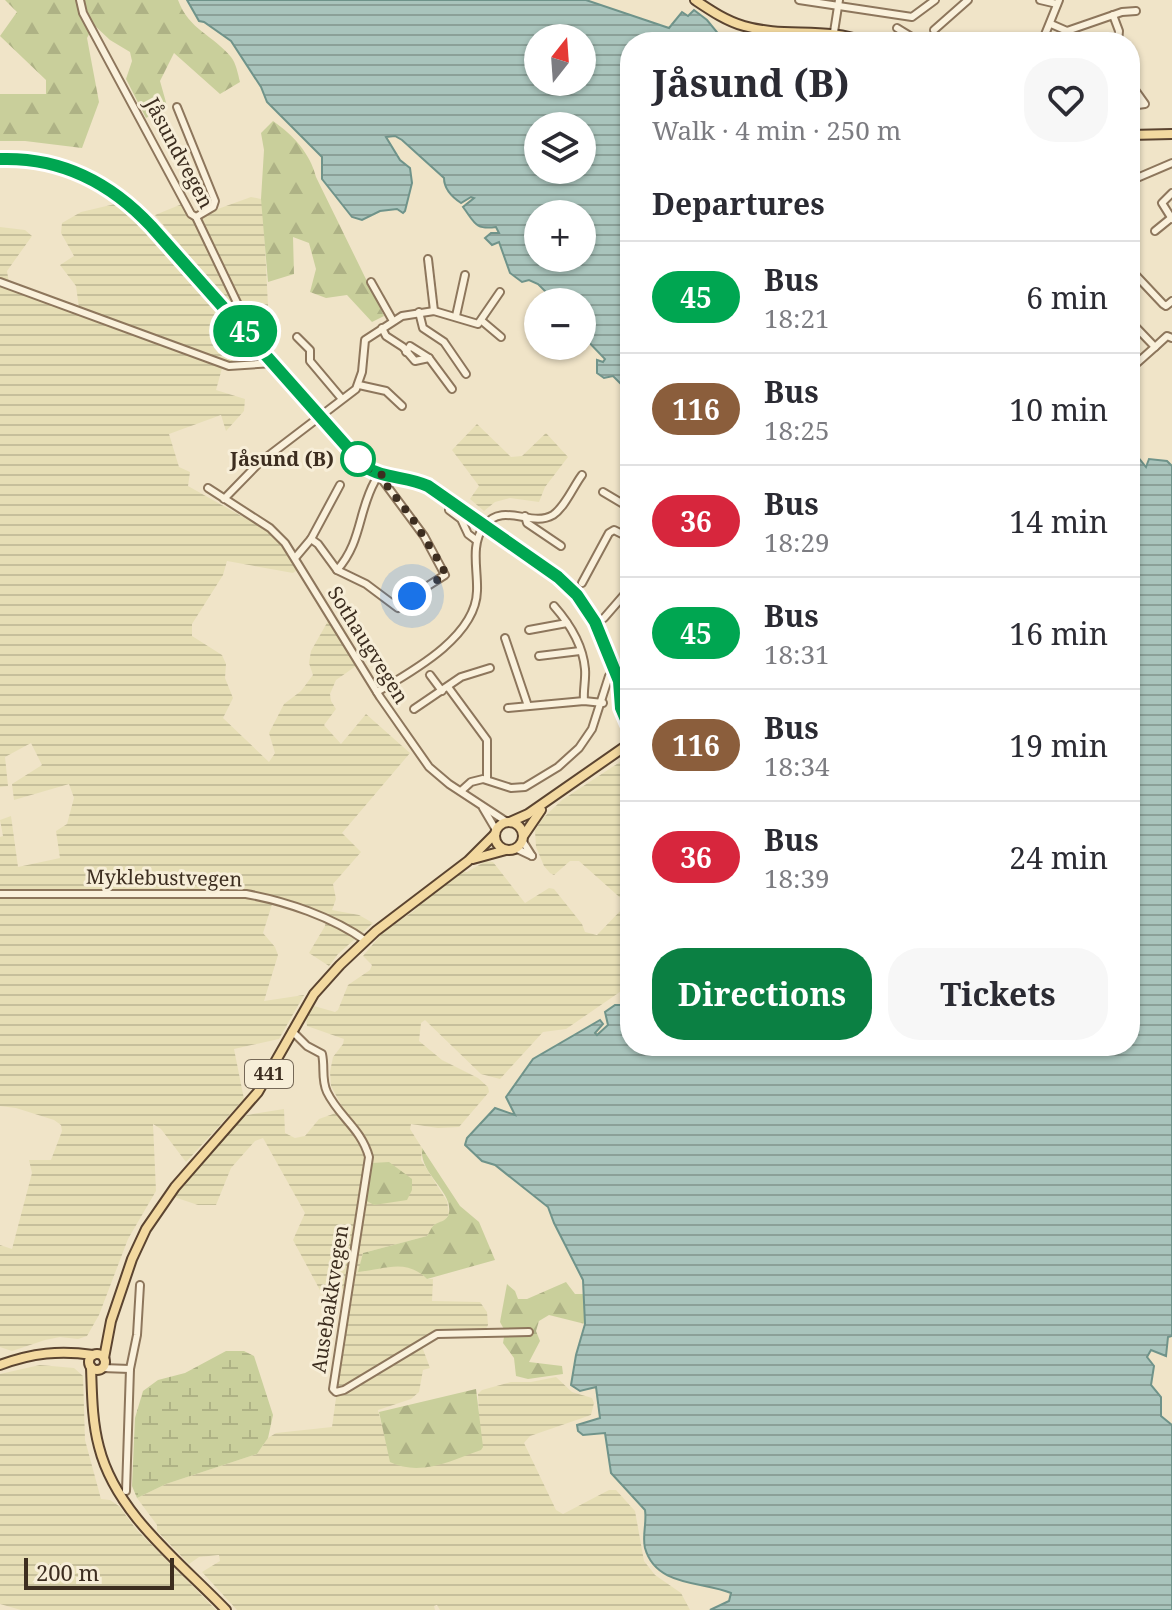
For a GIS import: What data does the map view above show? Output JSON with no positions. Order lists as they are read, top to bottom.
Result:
{
  "streets": {
    "main road": ["441"],
    "street": [
      "Jåsundvegen",
      "Sothaugvegen",
      "Myklebustvegen",
      "Ausebakkvegen"
    ]
  },
  "crossings": [
    ["Sothaugvegen", "441"],
    ["Myklebustvegen", "441"],
    ["441", "Ausebakkvegen"]
  ],
  "places": ["Jåsund (B)"],
  "lines": ["bus line 45"],
  "scale_bar": "200 m",
  "north": "top",
  "page": {
    "on_map": "45",
    "map_buttons": ["+", "−"],
    "heading": [
      ["Jåsund (B)", "Walk · 4 min · 250 m"],
      "Departures"
    ],
    "list": [
      {
        "mark": "45",
        "name": "Bus",
        "note": "18:21",
        "value": "6 min"
      },
      {
        "mark": "116",
        "name": "Bus",
        "note": "18:25",
        "value": "10 min"
      },
      {
        "mark": "36",
        "name": "Bus",
        "note": "18:29",
        "value": "14 min"
      },
      {
        "mark": "45",
        "name": "Bus",
        "note": "18:31",
        "value": "16 min"
      },
      {
        "mark": "116",
        "name": "Bus",
        "note": "18:34",
        "value": "19 min"
      },
      {
        "mark": "36",
        "name": "Bus",
        "note": "18:39",
        "value": "24 min"
      }
    ],
    "buttons": ["Directions", "Tickets"],
    "scale": "200 m"
  }
}
